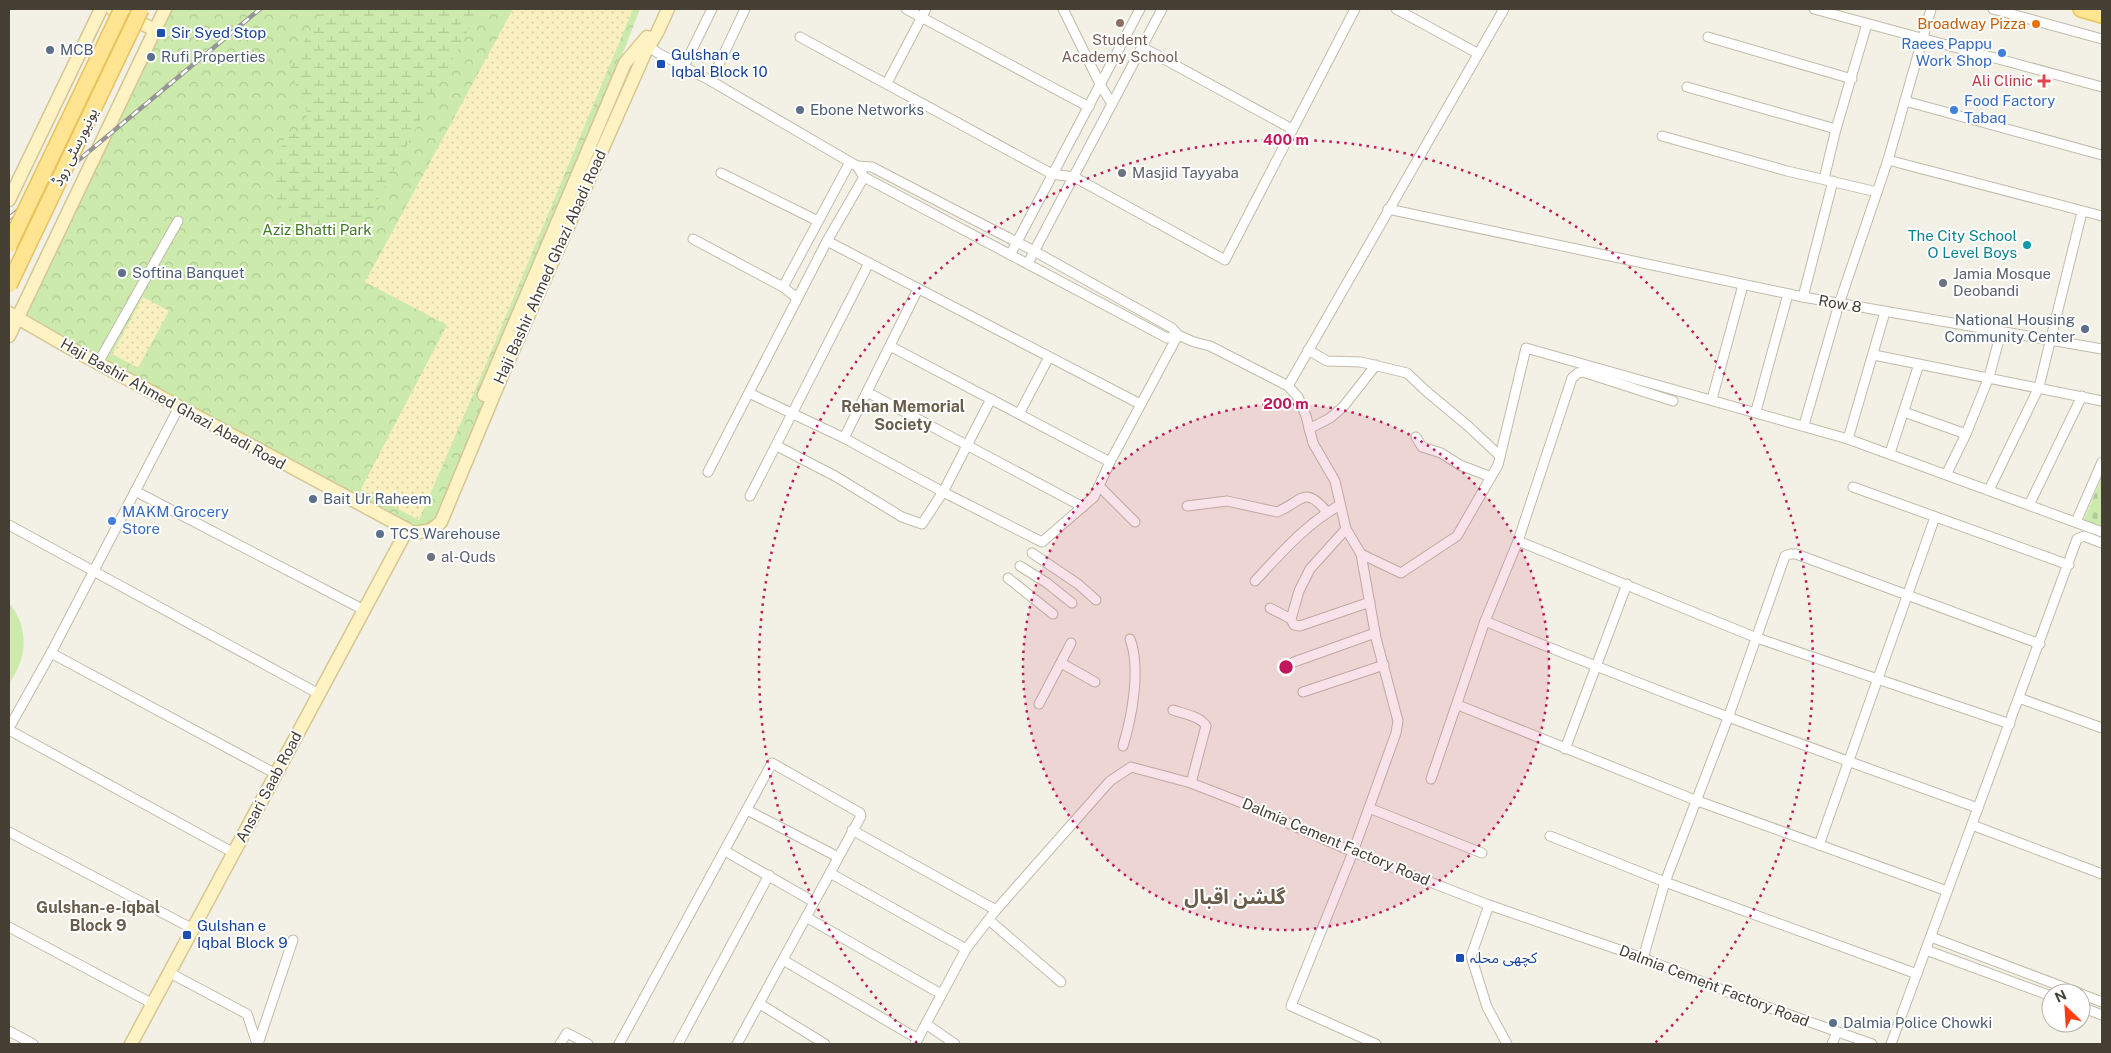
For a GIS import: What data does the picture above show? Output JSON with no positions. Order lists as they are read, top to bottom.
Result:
{
  "streets": {
    "main road": ["یونیورسٹی روڈ"],
    "street": [
      "Haji Bashir Ahmed Ghazi Abadi Road",
      "Row 8",
      "Ansari Saab Road",
      "Dalmia Cement Factory Road"
    ]
  },
  "crossings": [
    ["Haji Bashir Ahmed Ghazi Abadi Road", "Ansari Saab Road"]
  ],
  "districts": ["Rehan Memorial Society", "گلشن اقبال", "Gulshan-e-Iqbal Block 9"],
  "parks": ["Aziz Bhatti Park"],
  "places": {
    "other": [
      "Student Academy School",
      "Broadway Pizza",
      "MCB",
      "Raees Pappu Work Shop",
      "Rufi Properties",
      "Ebone Networks",
      "Food Factory Tabaq",
      "Masjid Tayyaba",
      "The City School O Level Boys",
      "Softina Banquet",
      "Jamia Mosque Deobandi",
      "National Housing Community Center",
      "Bait Ur Raheem",
      "MAKM Grocery Store",
      "TCS Warehouse",
      "al-Quds",
      "Dalmia Police Chowki"
    ],
    "transit": [
      "Sir Syed Stop",
      "Gulshan e Iqbal Block 10",
      "Gulshan e Iqbal Block 9",
      "کچھی محلہ"
    ],
    "health": ["Ali Clinic"]
  },
  "north": "top left",
  "rings": ["400 m", "200 m"]
}
